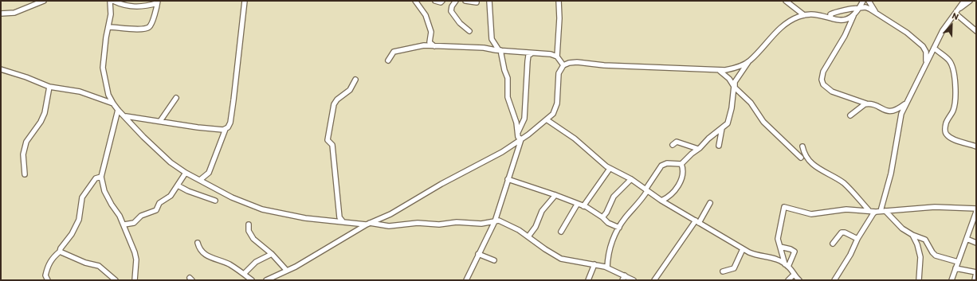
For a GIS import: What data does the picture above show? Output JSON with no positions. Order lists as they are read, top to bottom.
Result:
{
  "north": "top right"
}
